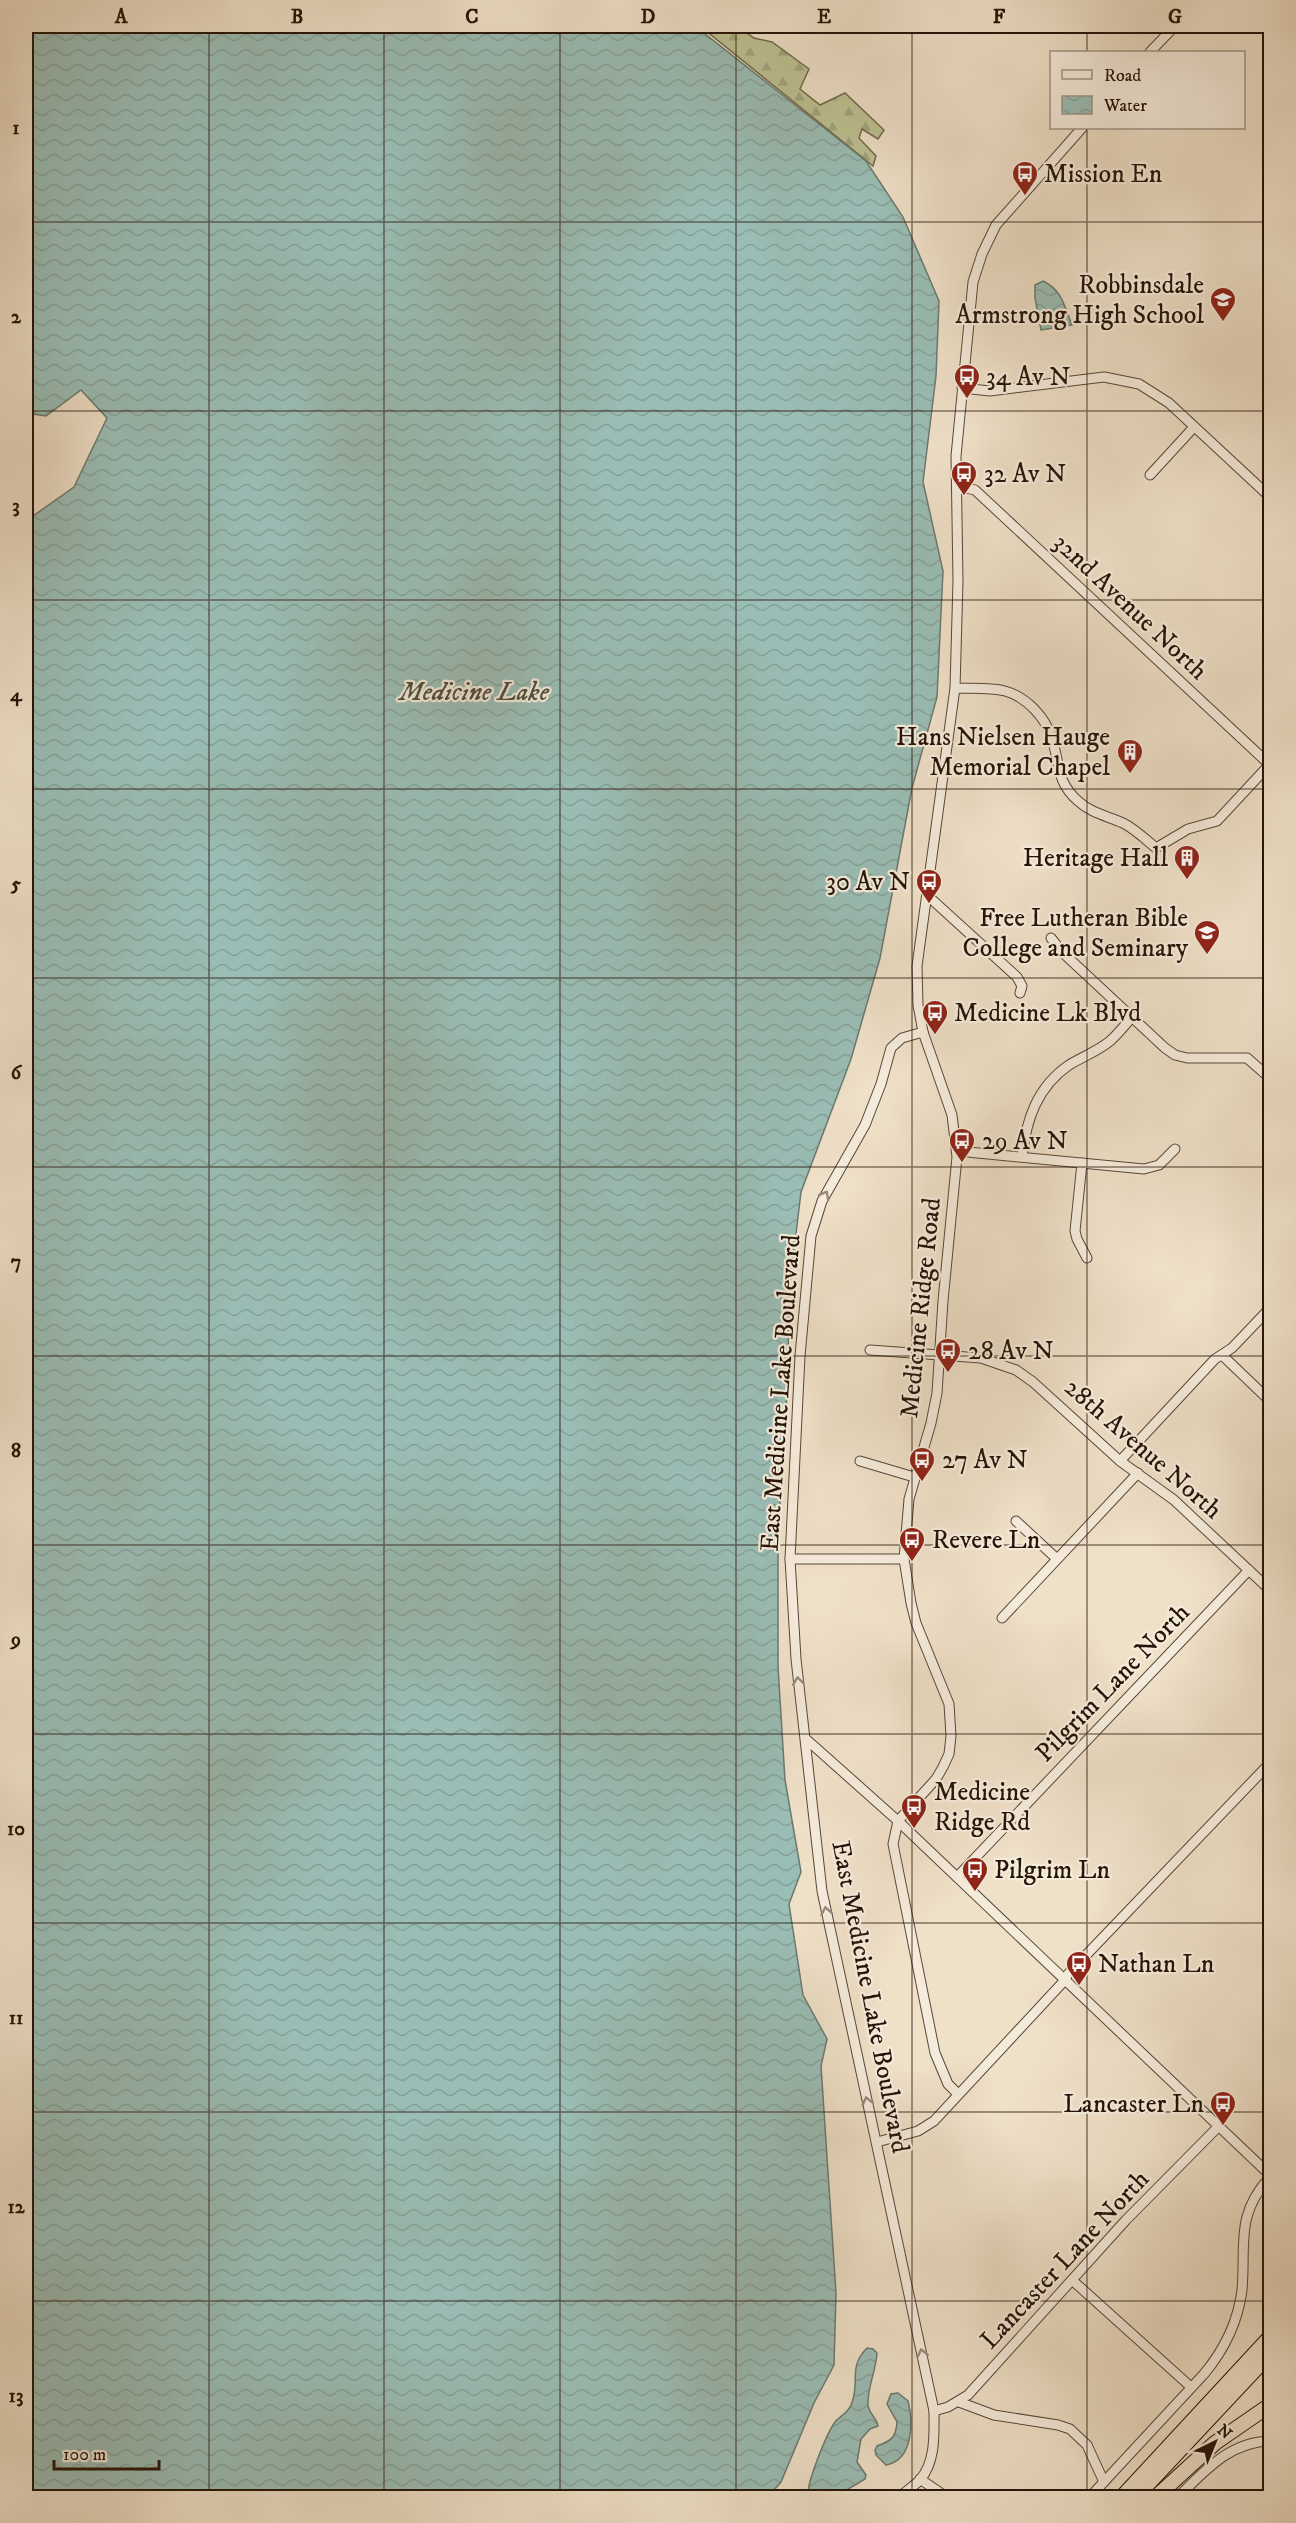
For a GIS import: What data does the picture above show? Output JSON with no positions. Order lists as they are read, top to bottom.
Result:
{
  "streets": {
    "street": [
      "32nd Avenue North",
      "Medicine Ridge Road",
      "East Medicine Lake Boulevard",
      "28th Avenue North",
      "Pilgrim Lane North",
      "Lancaster Lane North"
    ]
  },
  "crossings": [
    ["Medicine Ridge Road", "East Medicine Lake Boulevard"],
    ["Medicine Ridge Road", "28th Avenue North"],
    ["East Medicine Lake Boulevard", "Lancaster Lane North"],
    ["28th Avenue North", "Pilgrim Lane North"]
  ],
  "one_way": ["East Medicine Lake Boulevard"],
  "water": ["Medicine Lake"],
  "places": {
    "bus stop": [
      "Mission En",
      "34 Av N",
      "32 Av N",
      "30 Av N",
      "Medicine Lk Blvd",
      "29 Av N",
      "28 Av N",
      "27 Av N",
      "Revere Ln",
      "Medicine Ridge Rd",
      "Pilgrim Ln",
      "Nathan Ln",
      "Lancaster Ln"
    ],
    "school or university": ["Robbinsdale Armstrong High School", "Free Lutheran Bible College and Seminary"],
    "building": ["Hans Nielsen Hauge Memorial Chapel", "Heritage Hall"]
  },
  "legend": ["Road", "Water"],
  "scale_bar": "100 m",
  "north": "top right",
  "grid": {
    "columns": [
      "A",
      "B",
      "C",
      "D",
      "E",
      "F",
      "G"
    ],
    "rows": [
      "1",
      "2",
      "3",
      "4",
      "5",
      "6",
      "7",
      "8",
      "9",
      "10",
      "11",
      "12",
      "13"
    ]
  }
}
